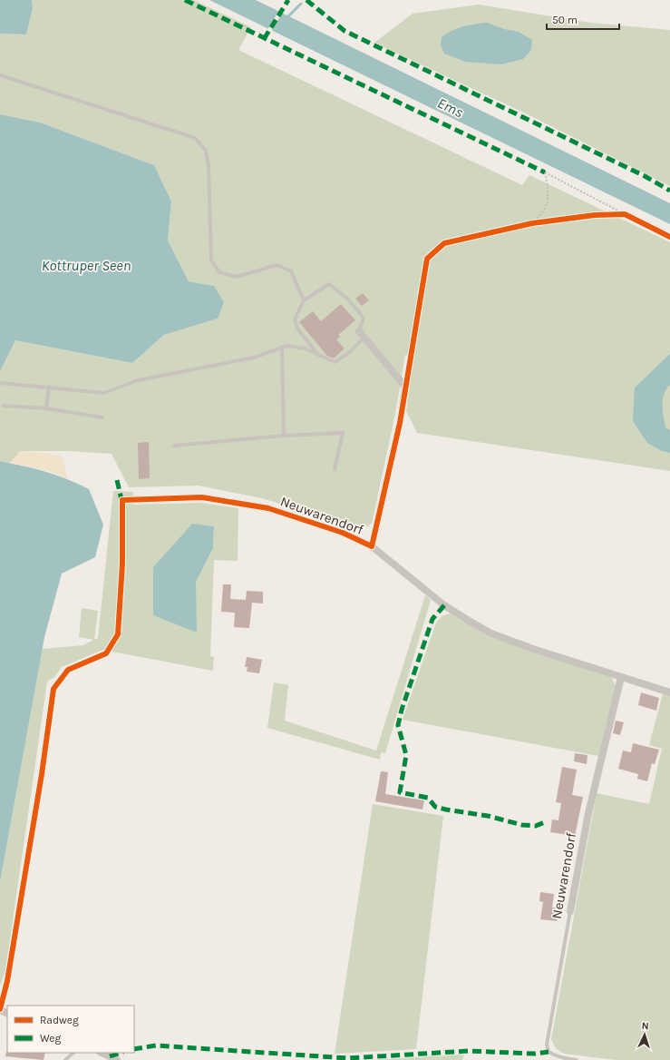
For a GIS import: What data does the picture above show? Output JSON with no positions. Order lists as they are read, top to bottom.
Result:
{
  "streets": {
    "street": ["Neuwarendorf"]
  },
  "water": ["Ems", "Kottruper Seen"],
  "legend": ["Radweg", "Weg"],
  "scale_bar": "50 m",
  "north": "top"
}
